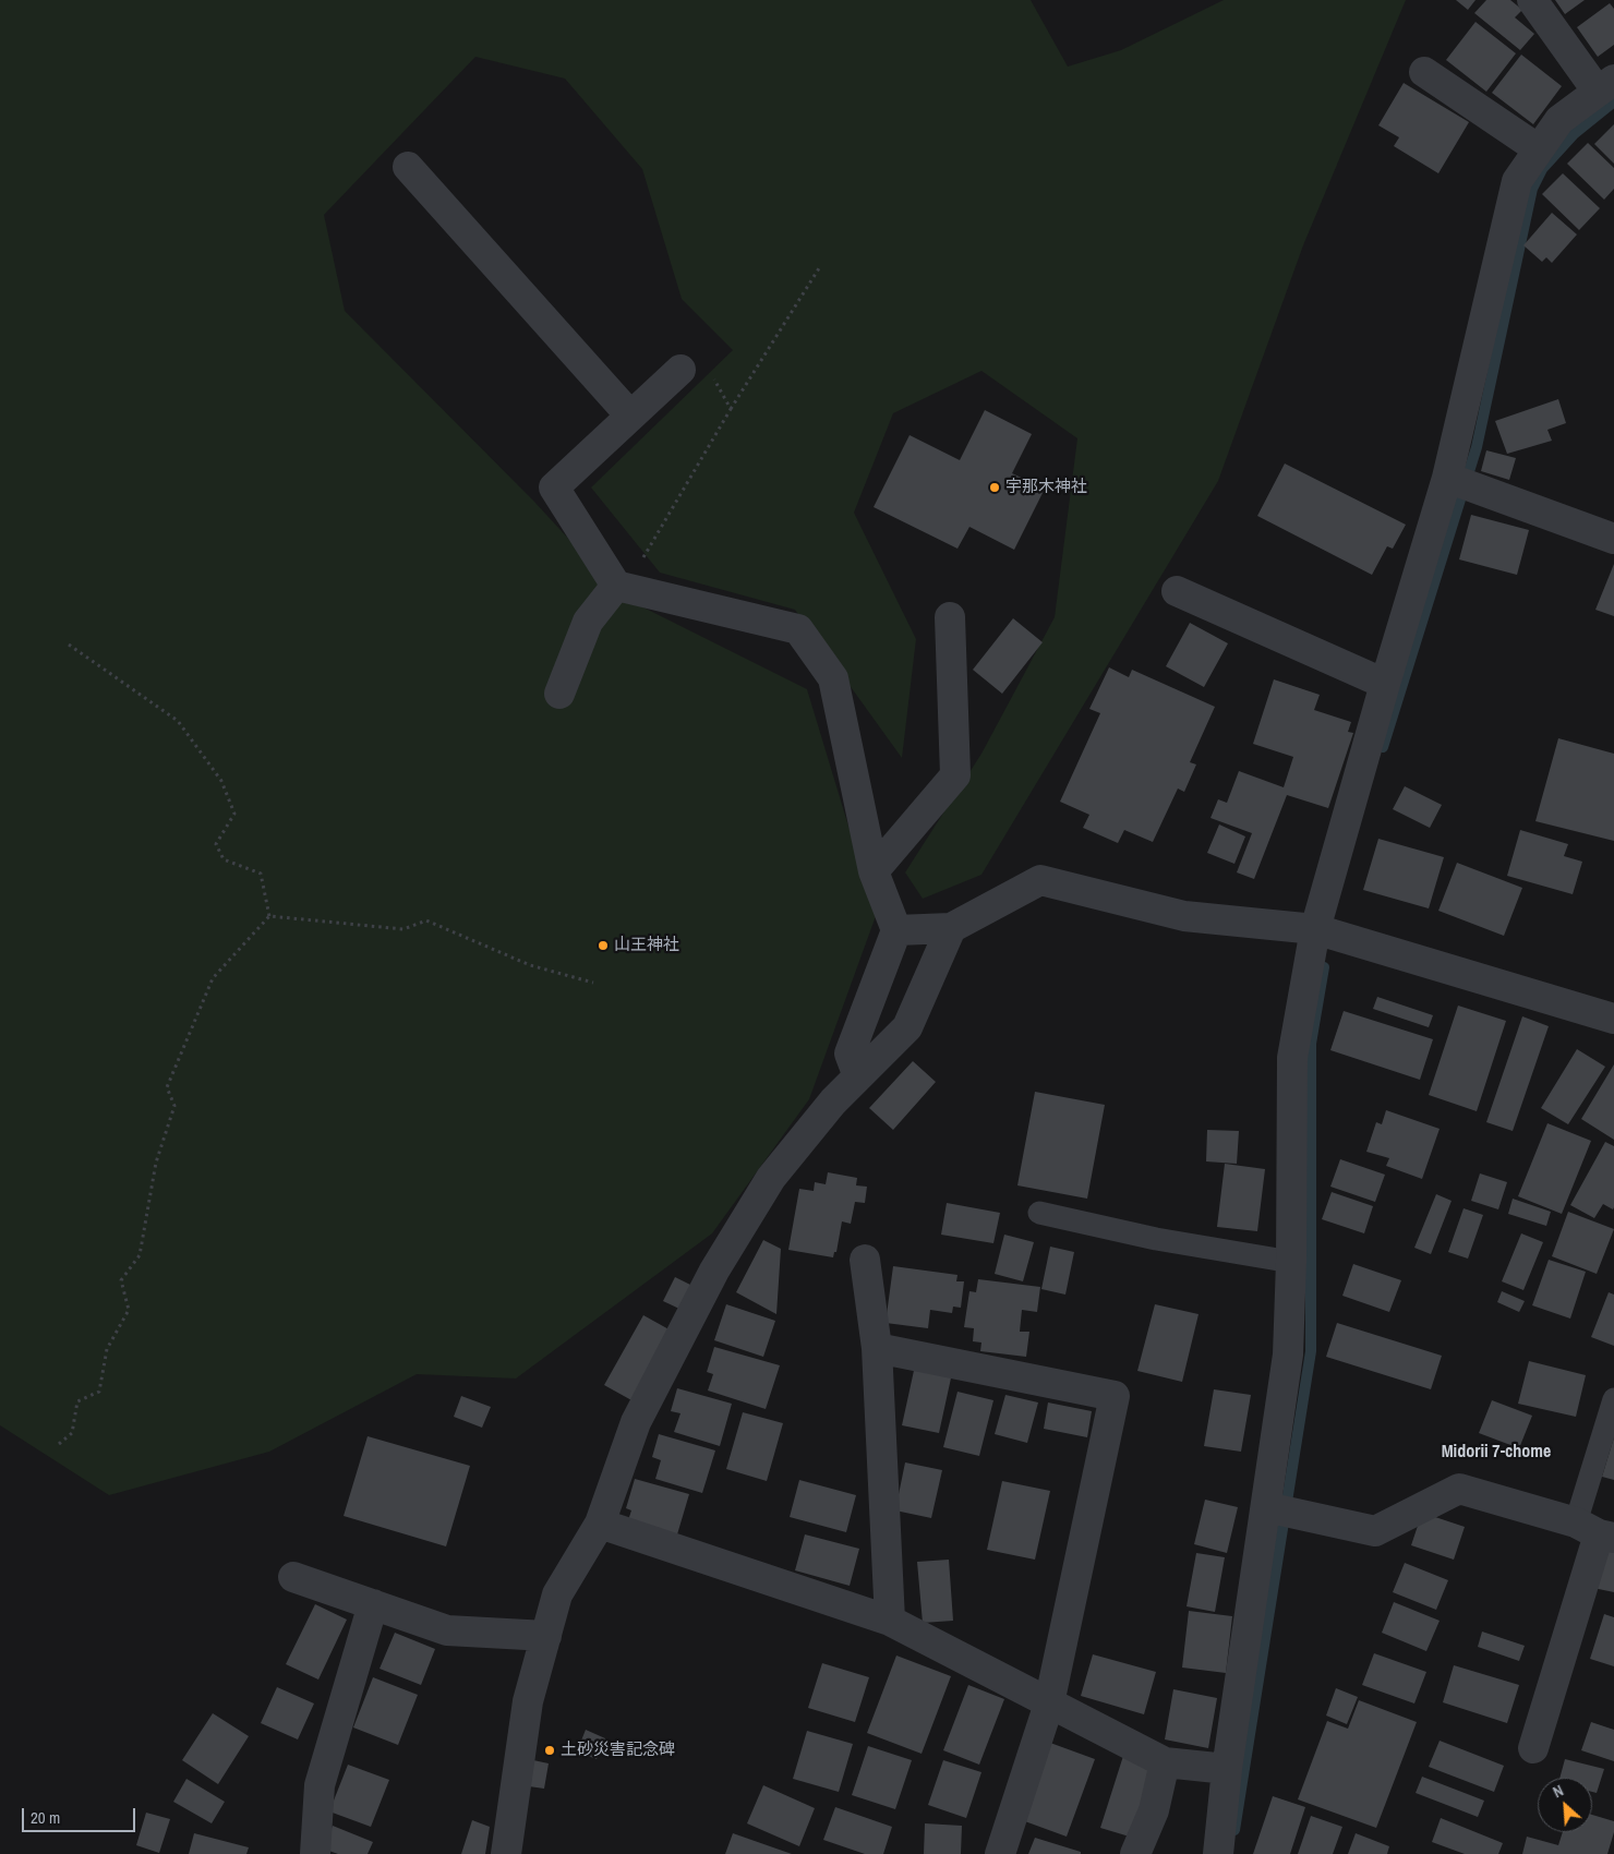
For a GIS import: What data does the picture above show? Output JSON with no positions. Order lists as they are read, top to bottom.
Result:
{
  "districts": ["Midorii 7-chome"],
  "places": ["宇那木神社", "山王神社", "土砂災害記念碑"],
  "scale_bar": "20 m",
  "north": "top left"
}
